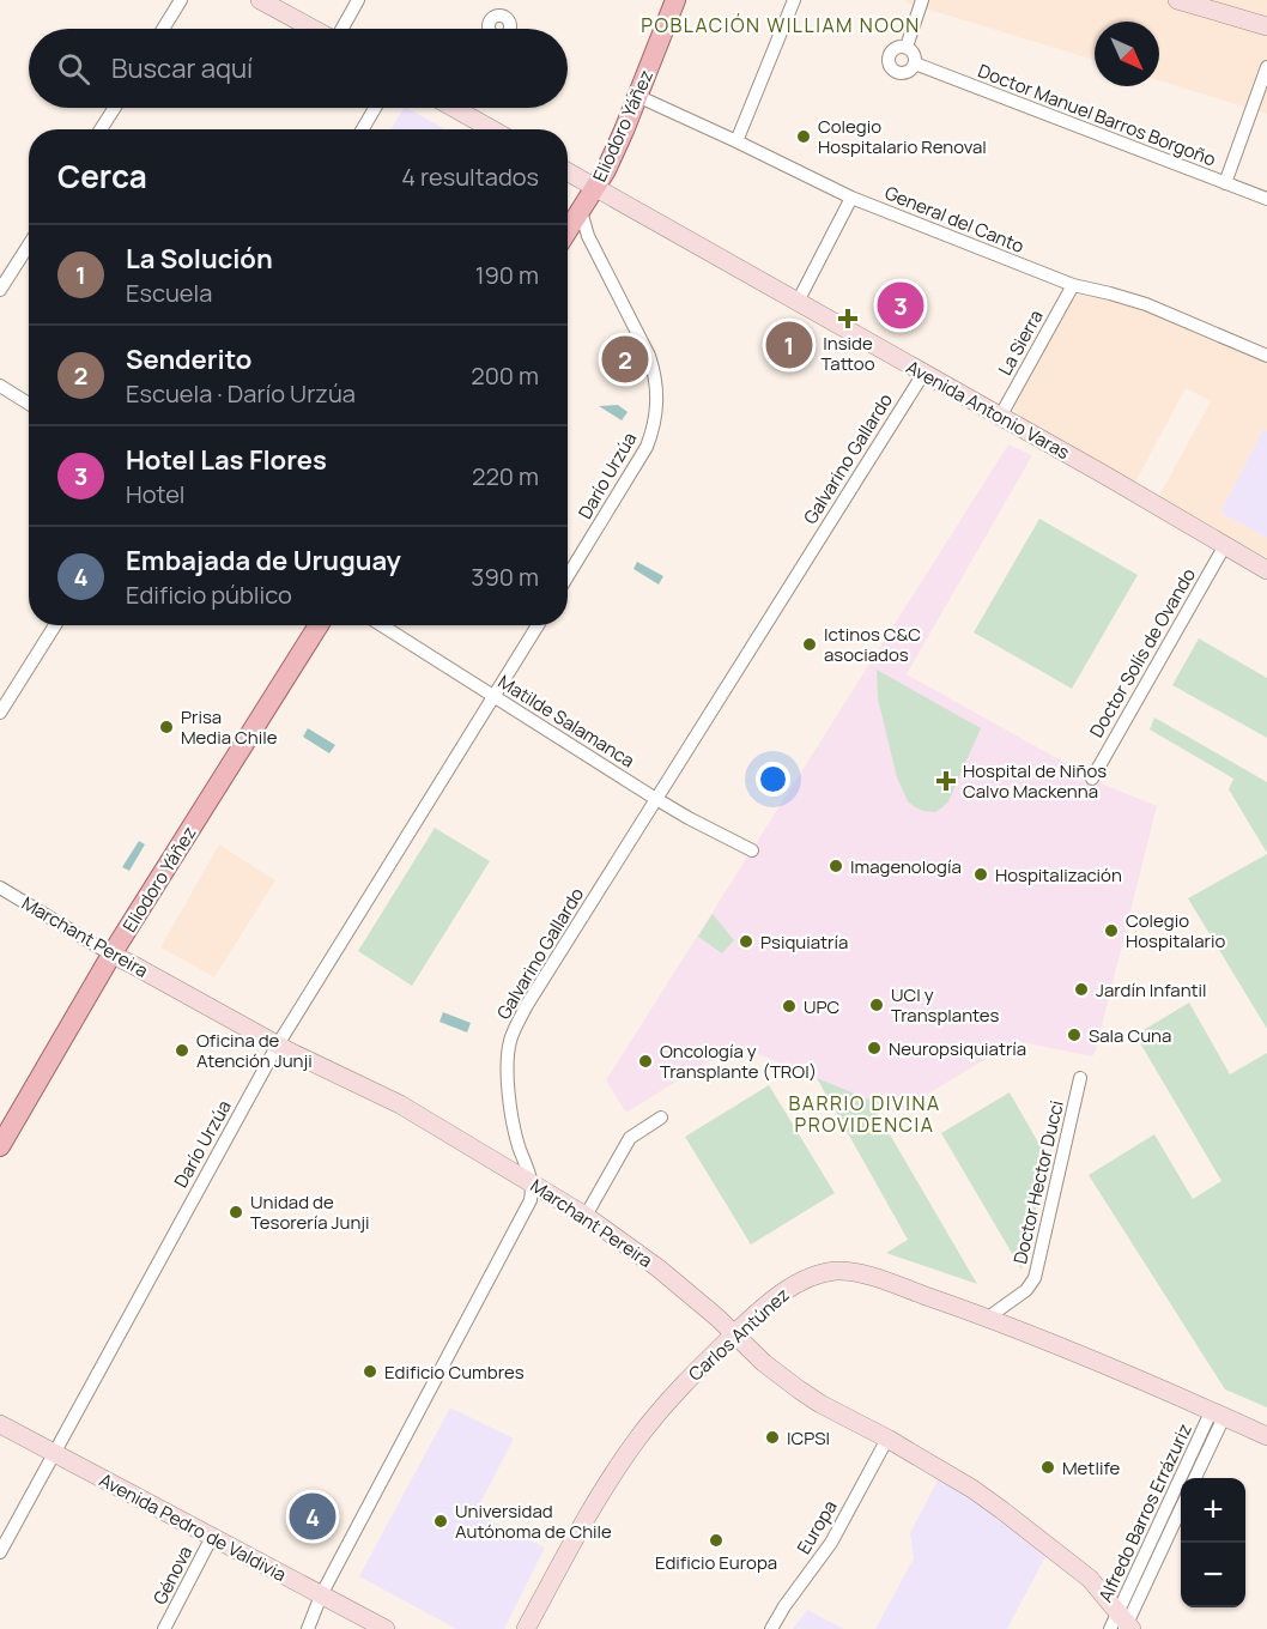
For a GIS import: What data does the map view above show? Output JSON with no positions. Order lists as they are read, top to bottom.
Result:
{
  "streets": {
    "main road": ["Eliodoro Yáñez"],
    "street": [
      "Doctor Manuel Barros Borgoño",
      "General del Canto",
      "La Sierra",
      "Avenida Antonio Varas",
      "Galvarino Gallardo",
      "Darío Urzúa",
      "Doctor Solís de Ovando",
      "Matilde Salamanca",
      "Marchant Pereira",
      "Doctor Hector Ducci",
      "Carlos Antúnez",
      "Alfredo Barros Errázuriz",
      "Avenida Pedro de Valdivia",
      "Europa",
      "Génova"
    ]
  },
  "crossings": [
    ["Eliodoro Yáñez", "General del Canto"],
    ["Eliodoro Yáñez", "Avenida Antonio Varas"],
    ["Eliodoro Yáñez", "Darío Urzúa"],
    ["Eliodoro Yáñez", "Marchant Pereira"],
    ["General del Canto", "La Sierra"],
    ["La Sierra", "Avenida Antonio Varas"],
    ["Avenida Antonio Varas", "Galvarino Gallardo"],
    ["Avenida Antonio Varas", "Doctor Solís de Ovando"],
    ["Galvarino Gallardo", "Matilde Salamanca"],
    ["Galvarino Gallardo", "Marchant Pereira"],
    ["Darío Urzúa", "Matilde Salamanca"],
    ["Darío Urzúa", "Marchant Pereira"],
    ["Darío Urzúa", "Avenida Pedro de Valdivia"],
    ["Marchant Pereira", "Carlos Antúnez"],
    ["Marchant Pereira", "Alfredo Barros Errázuriz"],
    ["Marchant Pereira", "Europa"],
    ["Doctor Hector Ducci", "Carlos Antúnez"],
    ["Carlos Antúnez", "Alfredo Barros Errázuriz"],
    ["Avenida Pedro de Valdivia", "Génova"]
  ],
  "districts": ["POBLACIÓN WILLIAM NOON", "BARRIO DIVINA PROVIDENCIA"],
  "places": {
    "other": [
      "Colegio Hospitalario Renoval",
      "Ictinos C&C asociados",
      "Prisa Media Chile",
      "Imagenología",
      "Hospitalización",
      "Colegio Hospitalario",
      "Psiquiatría",
      "Jardín Infantil",
      "UCI y Transplantes",
      "UPC",
      "Sala Cuna",
      "Neuropsiquiatría",
      "Oficina de Atención Junji",
      "Oncología y Transplante (TROI)",
      "Unidad de Tesorería Junji",
      "Edificio Cumbres",
      "ICPSI",
      "Metlife",
      "Universidad Autónoma de Chile",
      "Edificio Europa"
    ],
    "health": ["Inside Tattoo", "Hospital de Niños Calvo Mackenna"]
  },
  "north": "bottom right",
  "page": {
    "search": "Buscar aquí",
    "heading": ["Cerca", "4 resultados"],
    "list": [
      {
        "mark": "1",
        "name": "La Solución",
        "note": "Escuela",
        "value": "190 m"
      },
      {
        "mark": "2",
        "name": "Senderito",
        "note": "Escuela · Darío Urzúa",
        "value": "200 m"
      },
      {
        "mark": "3",
        "name": "Hotel Las Flores",
        "note": "Hotel",
        "value": "220 m"
      },
      {
        "mark": "4",
        "name": "Embajada de Uruguay",
        "note": "Edificio público",
        "value": "390 m"
      }
    ],
    "pins": [
      "3",
      "1",
      "2",
      "4"
    ],
    "map_buttons": ["+", "−"]
  }
}
